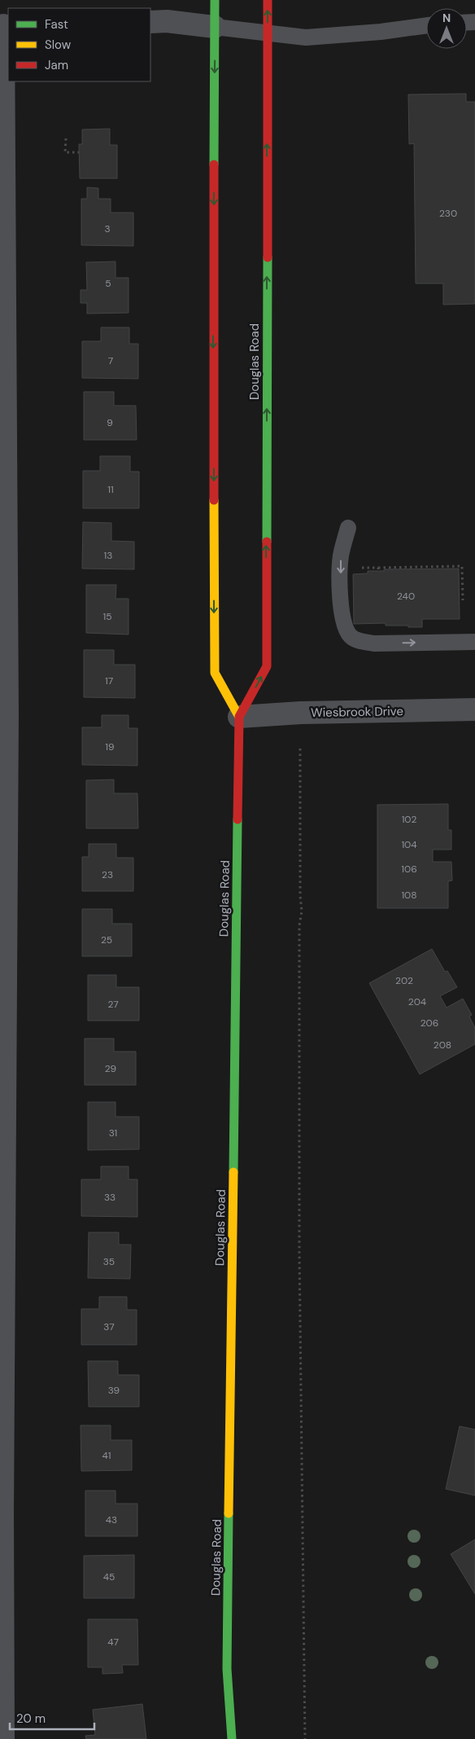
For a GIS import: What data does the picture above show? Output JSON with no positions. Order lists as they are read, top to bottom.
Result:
{
  "streets": {
    "street": ["Douglas Road", "Wiesbrook Drive"]
  },
  "crossings": [
    ["Douglas Road", "Wiesbrook Drive"]
  ],
  "house_numbers": [
    "230",
    "3",
    "5",
    "7",
    "9",
    "11",
    "13",
    "240",
    "15",
    "17",
    "19",
    "102",
    "104",
    "106",
    "23",
    "108",
    "25",
    "202",
    "204",
    "27",
    "206",
    "208",
    "29",
    "31",
    "33",
    "35",
    "37",
    "39",
    "41",
    "43",
    "45",
    "47"
  ],
  "legend": ["Fast", "Slow", "Jam"],
  "scale_bar": "20 m",
  "north": "top"
}
